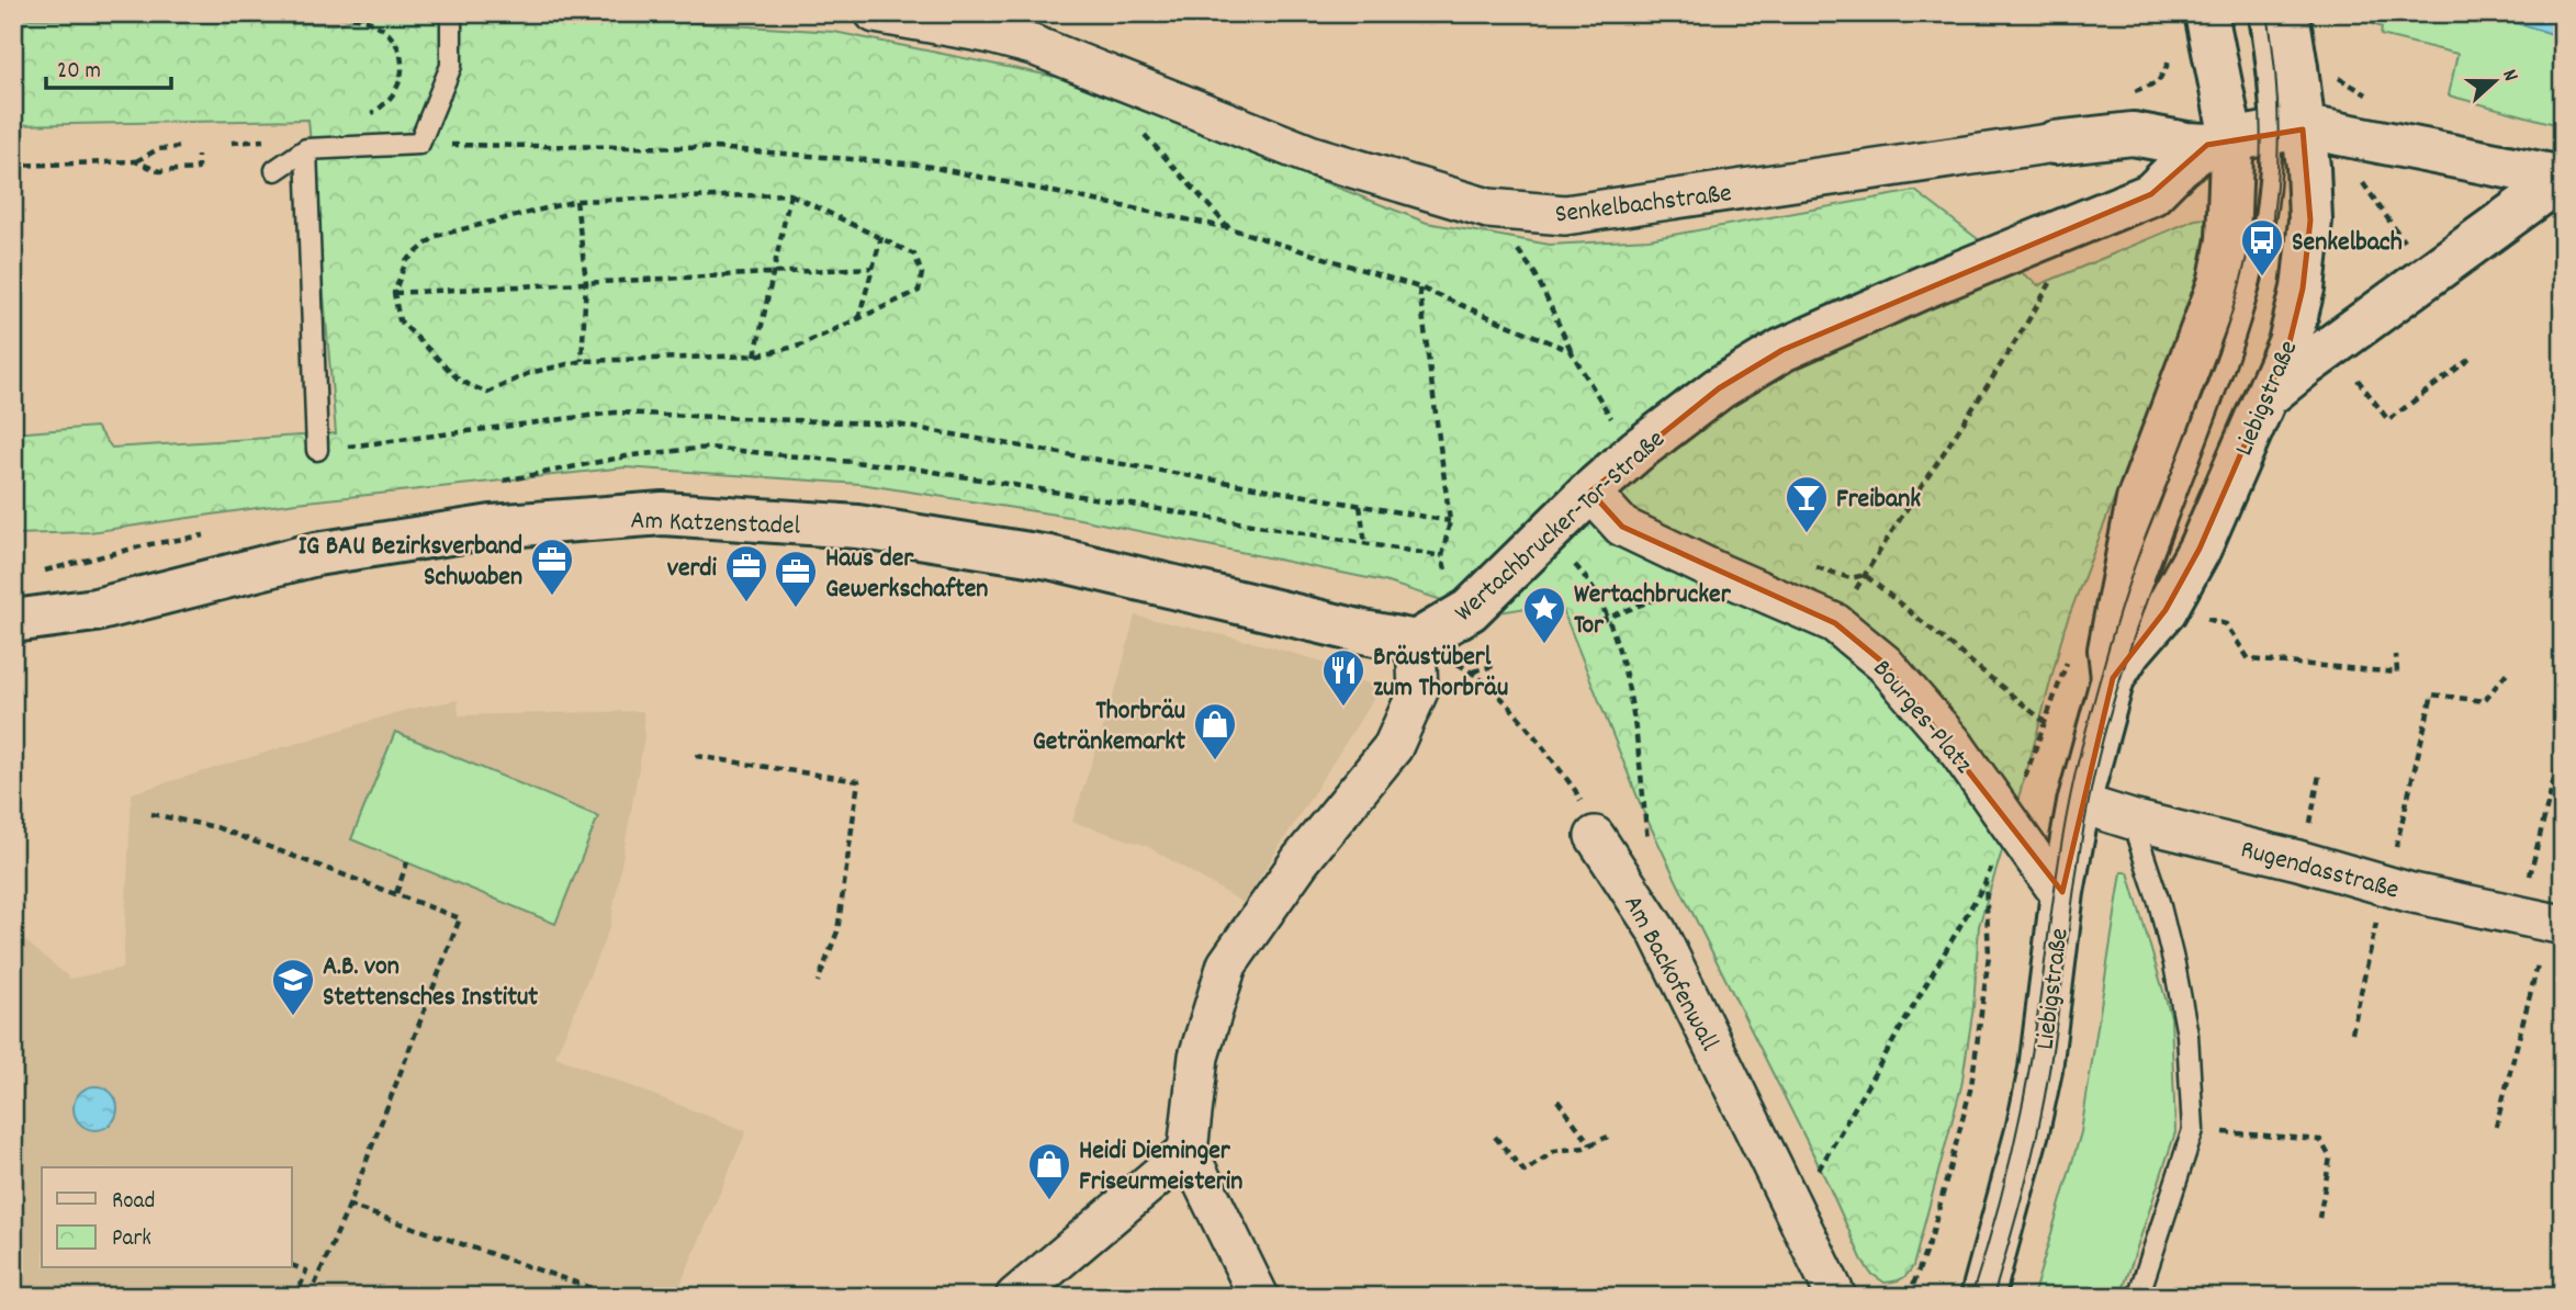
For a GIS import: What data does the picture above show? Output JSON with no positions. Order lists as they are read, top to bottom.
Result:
{
  "streets": {
    "street": [
      "Senkelbachstraße",
      "Liebigstraße",
      "Am Katzenstadel",
      "Wertachbrucker-Tor-Straße",
      "Bourges-Platz",
      "Rugendasstraße",
      "Am Backofenwall"
    ]
  },
  "crossings": [
    ["Senkelbachstraße", "Wertachbrucker-Tor-Straße"],
    ["Liebigstraße", "Wertachbrucker-Tor-Straße"],
    ["Liebigstraße", "Bourges-Platz"],
    ["Liebigstraße", "Rugendasstraße"],
    ["Am Katzenstadel", "Wertachbrucker-Tor-Straße"],
    ["Wertachbrucker-Tor-Straße", "Bourges-Platz"]
  ],
  "places": {
    "bus stop": ["Senkelbach"],
    "bar": ["Freibank"],
    "office": ["IG BAU Bezirksverband Schwaben", "verdi", "Haus der Gewerkschaften"],
    "place": ["Wertachbrucker Tor"],
    "restaurant": ["Bräustüberl zum Thorbräu"],
    "shop": ["Thorbräu Getränkemarkt", "Heidi Dieminger Friseurmeisterin"],
    "school or university": ["A.B. von Stettensches Institut"]
  },
  "legend": ["Road", "Park"],
  "scale_bar": "20 m",
  "north": "right"
}
